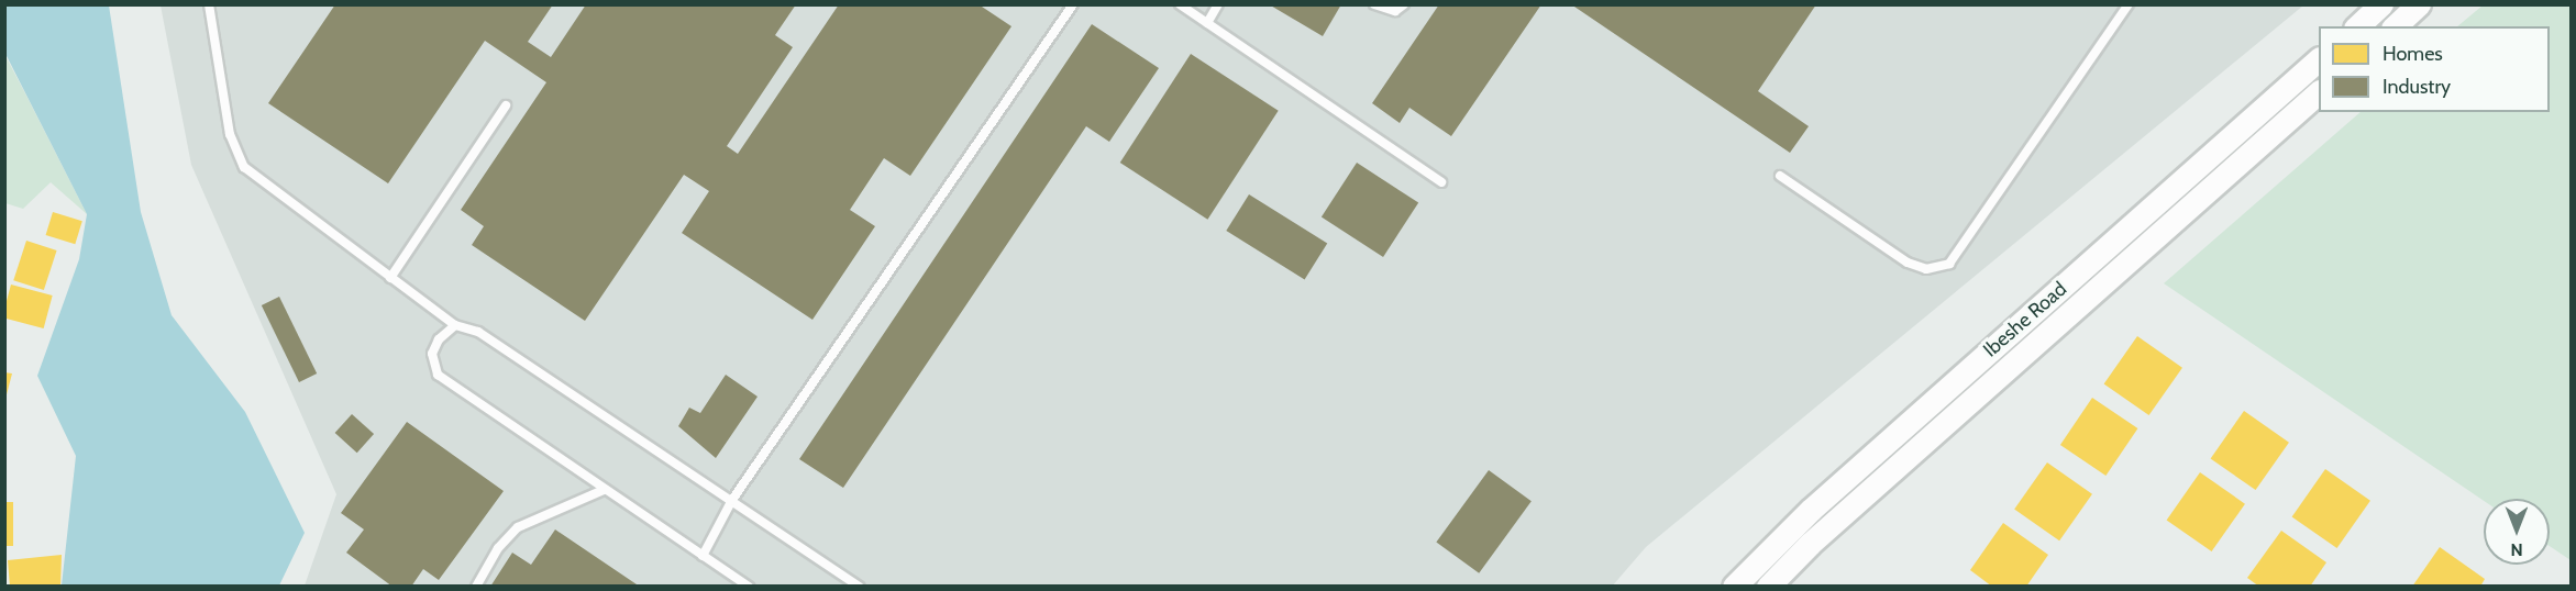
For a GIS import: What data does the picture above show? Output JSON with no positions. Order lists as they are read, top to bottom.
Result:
{
  "streets": {
    "main road": ["Ibeshe Road"]
  },
  "legend": ["Homes", "Industry"],
  "north": "bottom"
}
